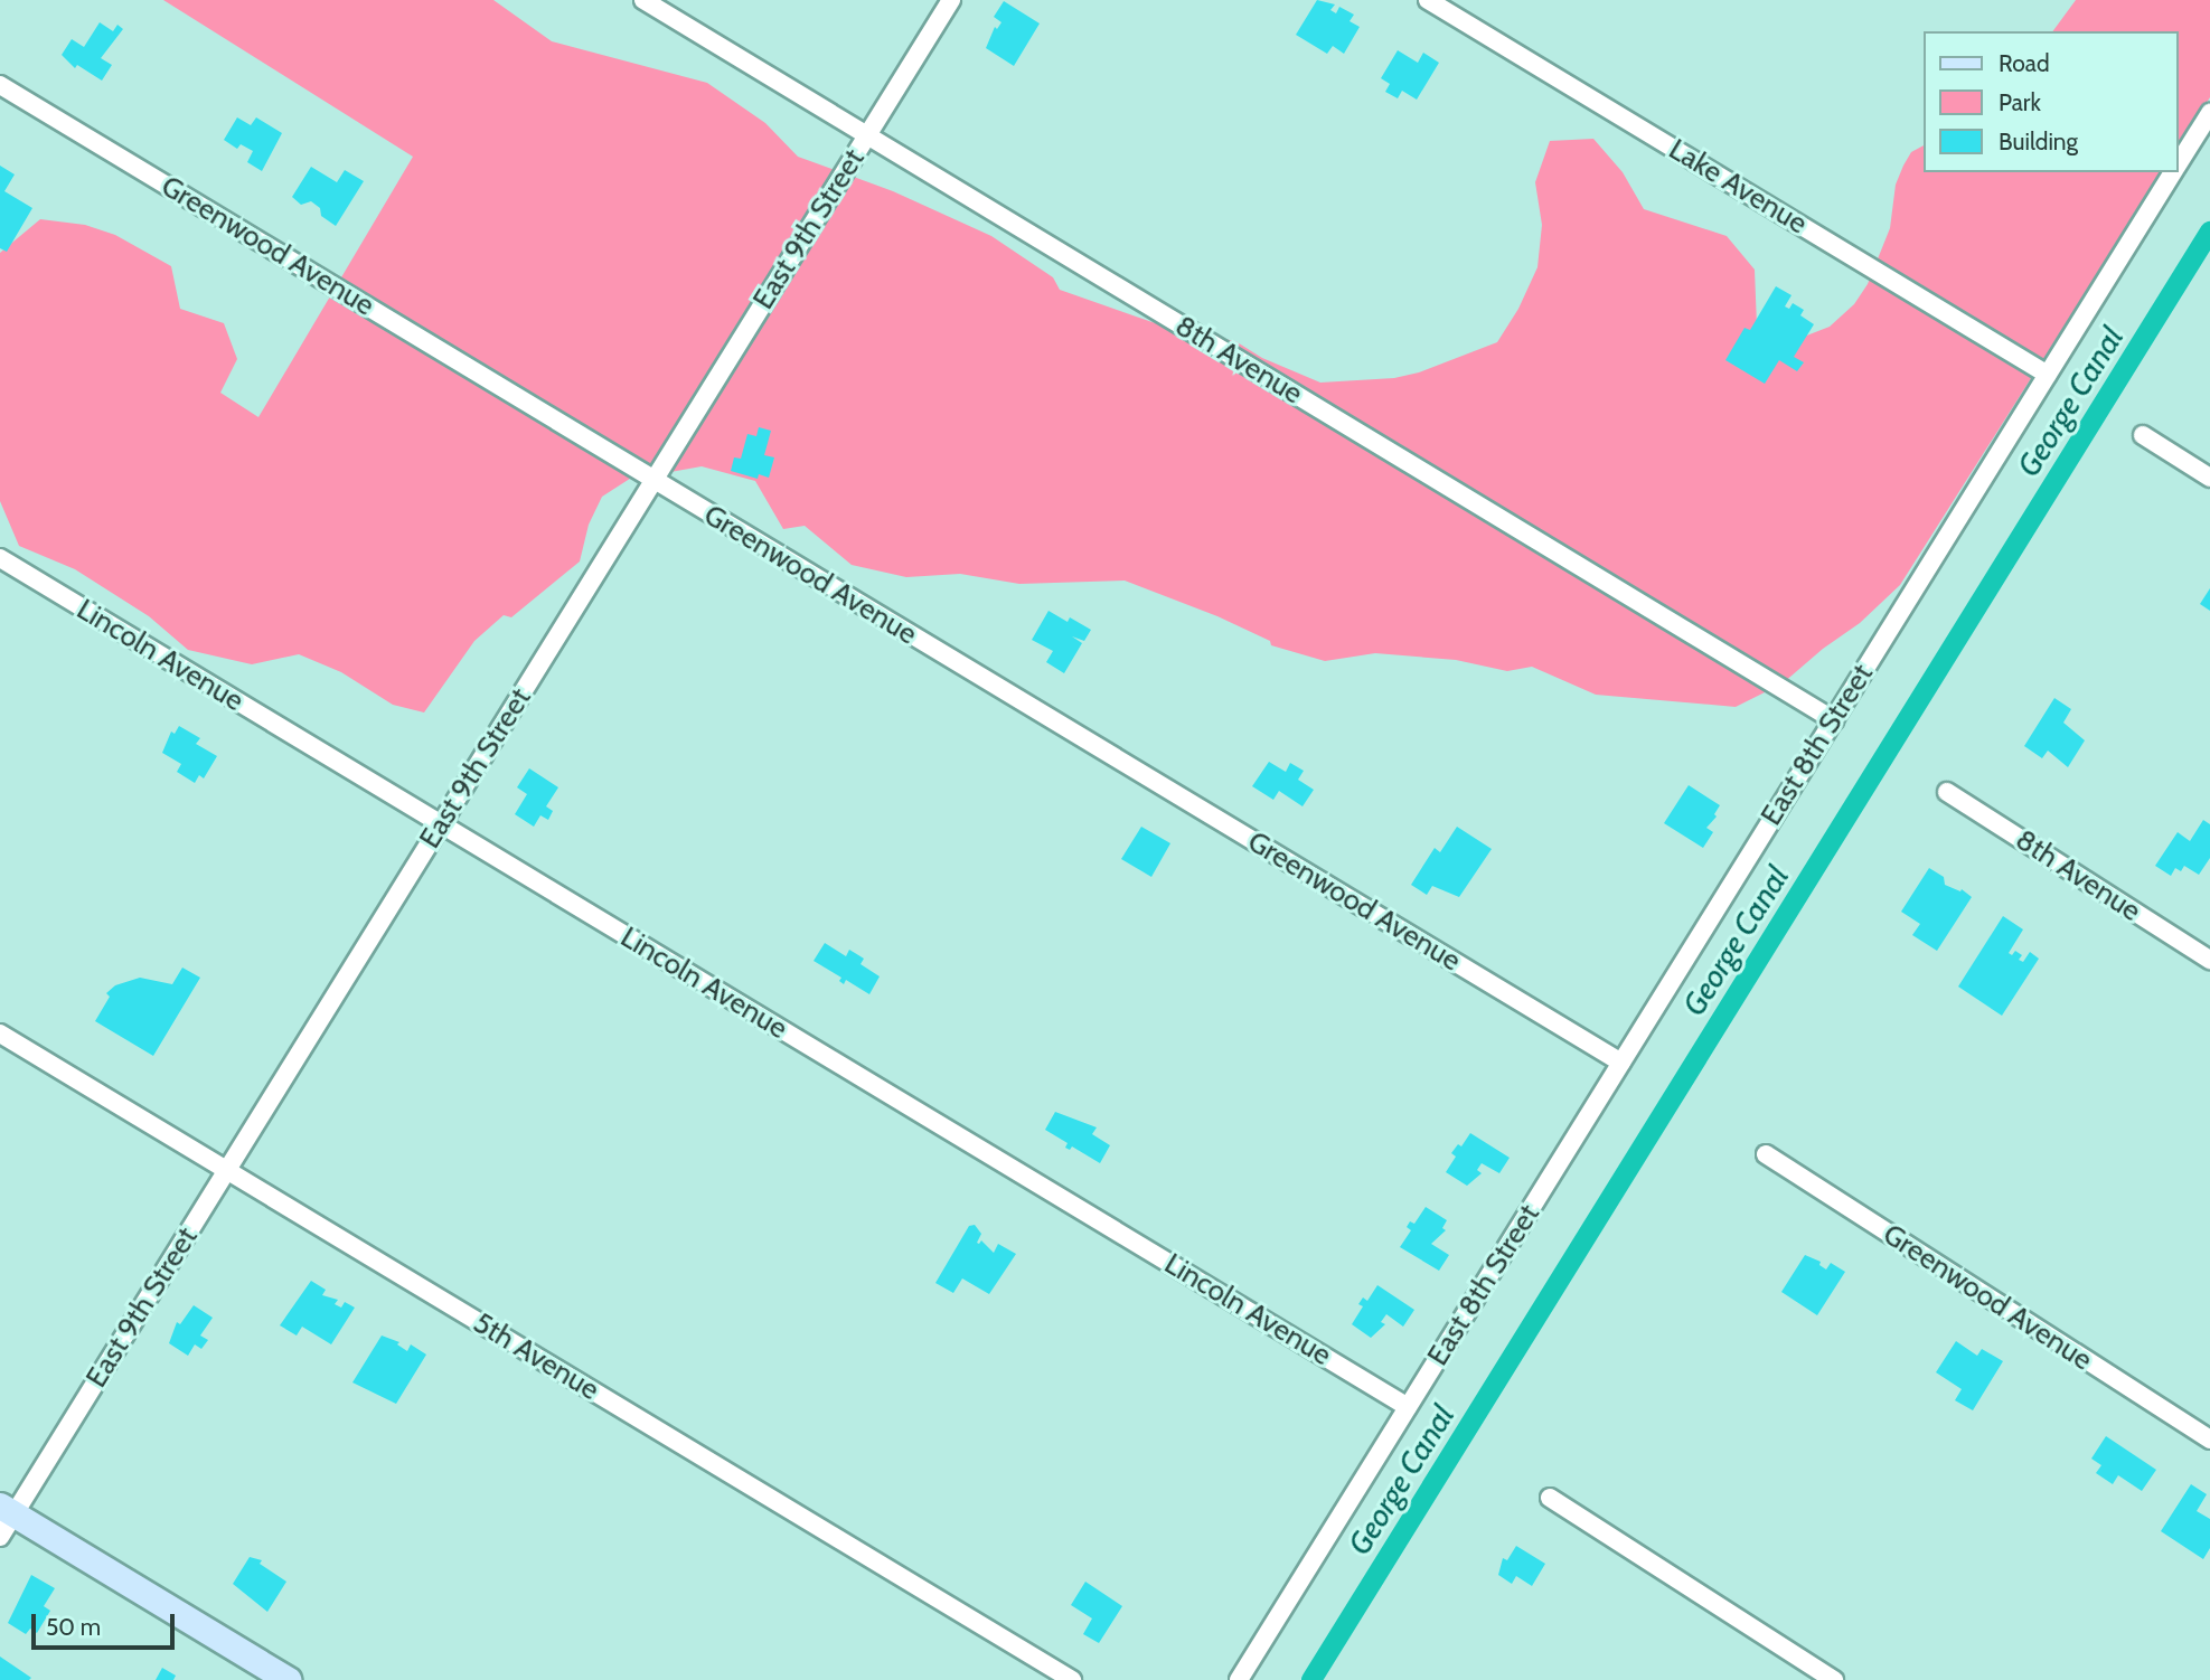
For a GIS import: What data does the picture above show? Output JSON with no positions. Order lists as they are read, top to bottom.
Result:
{
  "streets": {
    "street": [
      "Lake Avenue",
      "East 9th Street",
      "Greenwood Avenue",
      "8th Avenue",
      "Lincoln Avenue",
      "East 8th Street",
      "5th Avenue"
    ]
  },
  "crossings": [
    ["Lake Avenue", "East 8th Street"],
    ["East 9th Street", "Greenwood Avenue"],
    ["East 9th Street", "8th Avenue"],
    ["East 9th Street", "Lincoln Avenue"],
    ["East 9th Street", "5th Avenue"],
    ["Greenwood Avenue", "East 8th Street"],
    ["8th Avenue", "East 8th Street"],
    ["Lincoln Avenue", "East 8th Street"]
  ],
  "water": ["George Canal"],
  "legend": ["Road", "Park", "Building"],
  "scale_bar": "50 m"
}
